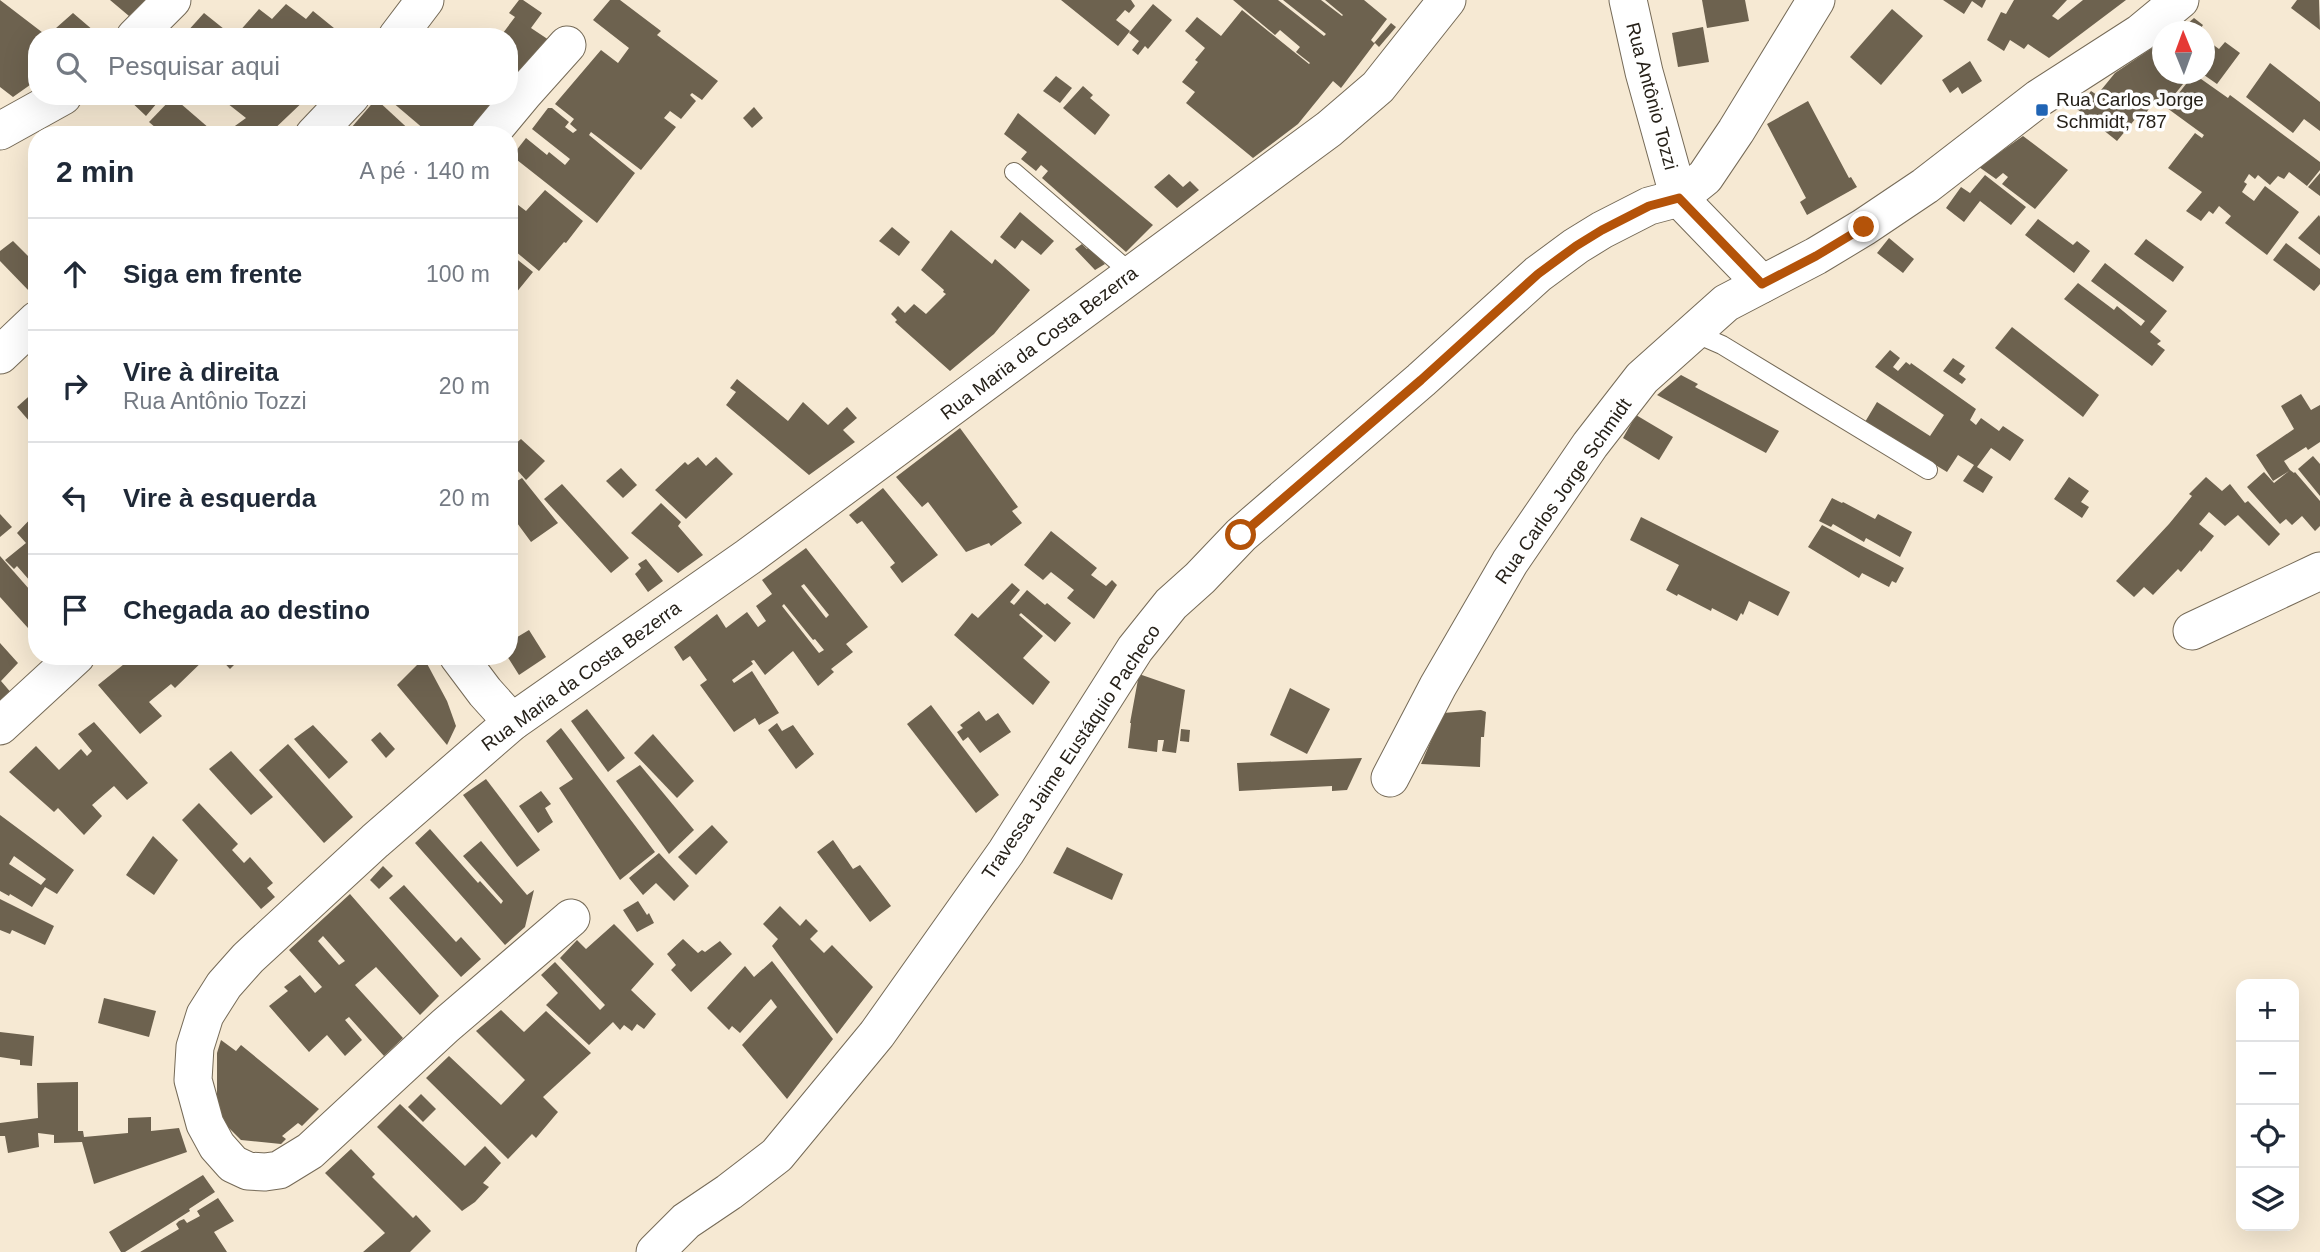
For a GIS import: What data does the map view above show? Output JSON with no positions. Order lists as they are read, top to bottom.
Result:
{
  "streets": {
    "street": [
      "Rua Antônio Tozzi",
      "Rua Maria da Costa Bezerra",
      "Rua Carlos Jorge Schmidt",
      "Travessa Jaime Eustáquio Pacheco"
    ]
  },
  "crossings": [
    ["Rua Antônio Tozzi", "Rua Carlos Jorge Schmidt"],
    ["Rua Antônio Tozzi", "Travessa Jaime Eustáquio Pacheco"]
  ],
  "places": {
    "transit": ["Rua Carlos Jorge Schmidt, 787"]
  },
  "north": "top",
  "page": {
    "search": "Pesquisar aqui",
    "heading": ["2 min", "A pé · 140 m"],
    "list": [
      ["Siga em frente", "100 m"],
      ["Vire à direita", "Rua Antônio Tozzi", "20 m"],
      ["Vire à esquerda", "20 m"],
      "Chegada ao destino"
    ],
    "map_buttons": ["+", "−"]
  }
}
